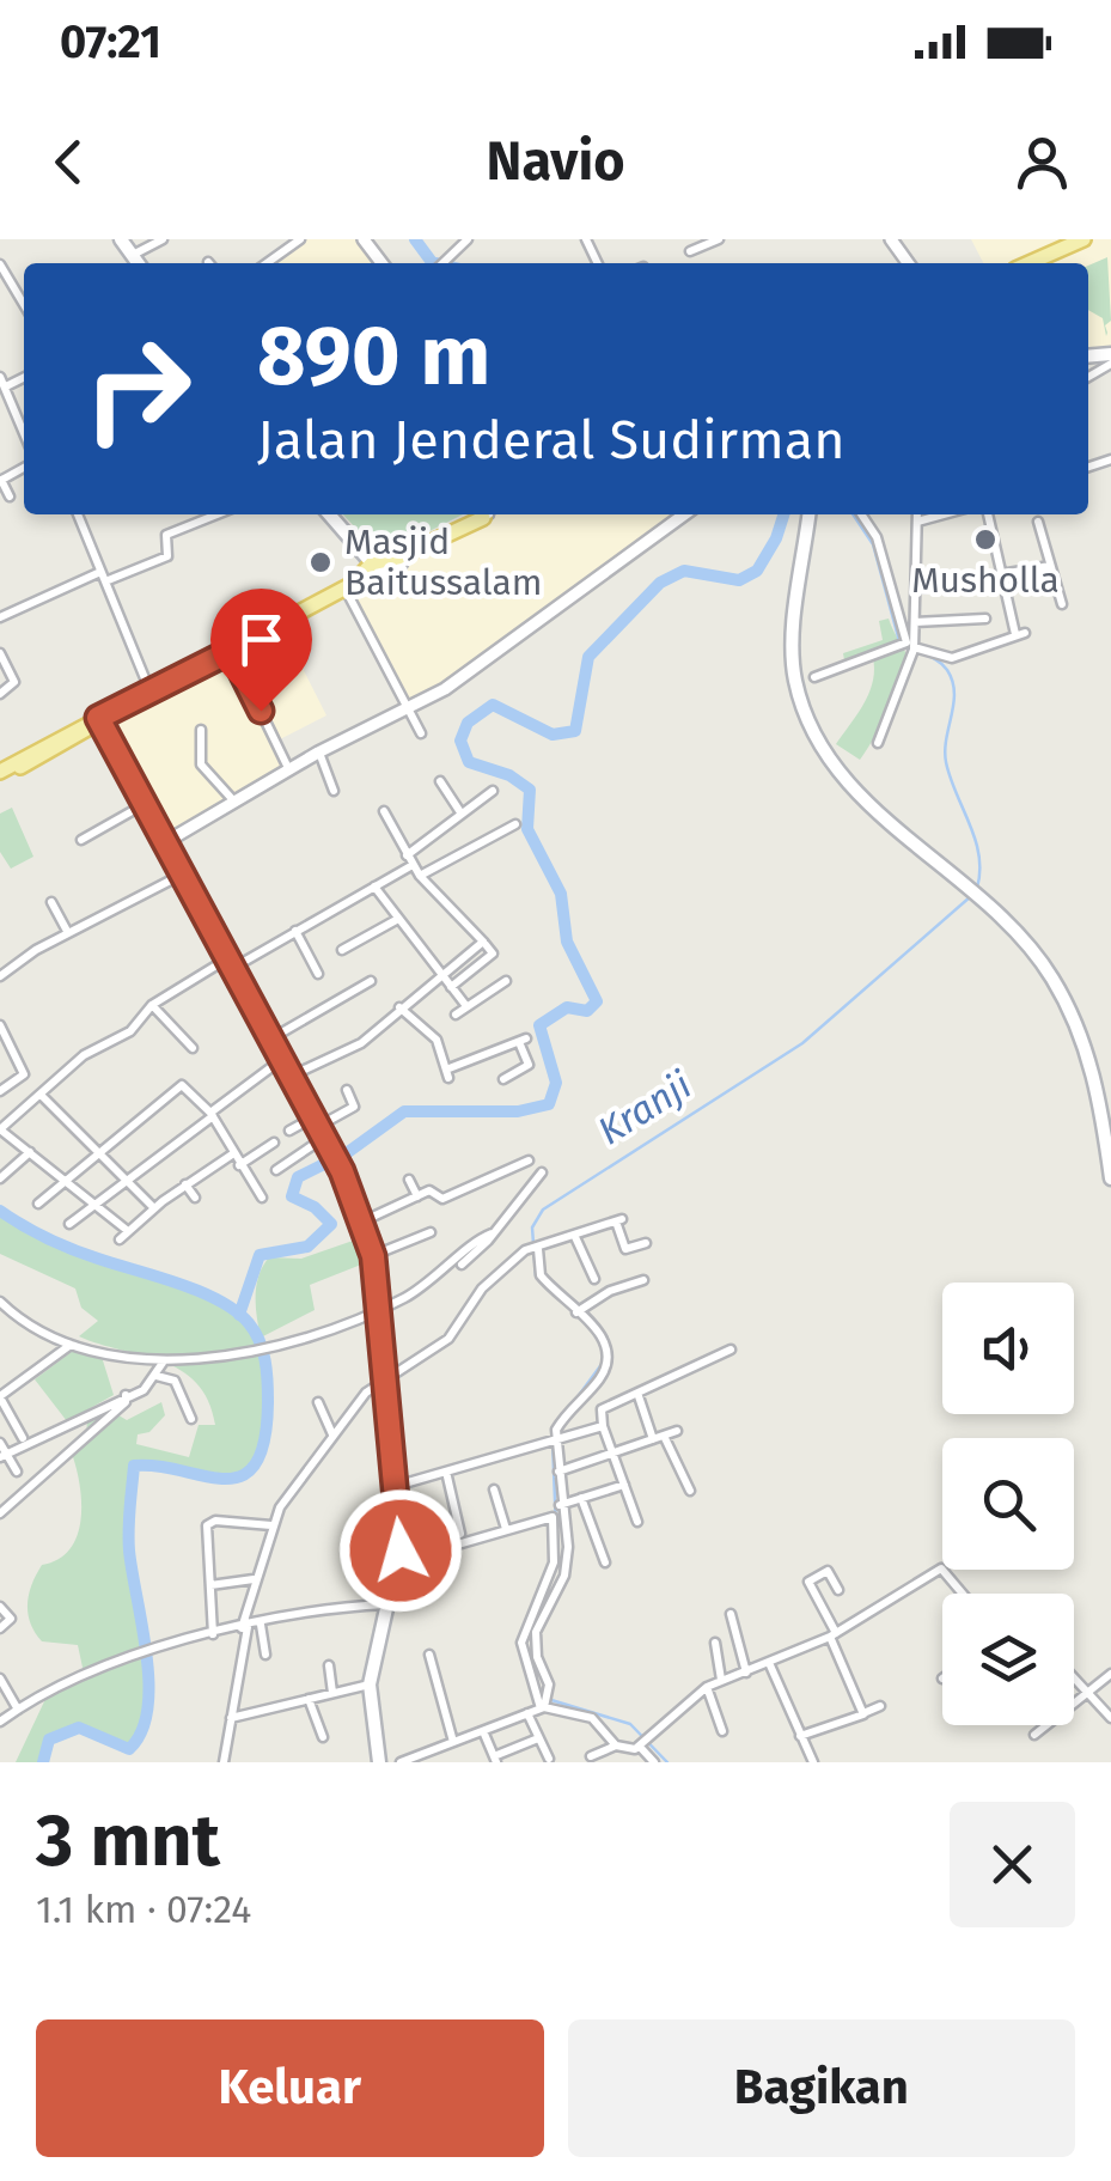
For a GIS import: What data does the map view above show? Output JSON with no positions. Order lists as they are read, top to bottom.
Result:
{
  "water": ["Kranji"],
  "places": ["Musholla", "Masjid Baitussalam"],
  "page": {
    "status": "07:21",
    "header": "Navio",
    "turn": ["890 m", "Jalan Jenderal Sudirman"],
    "heading": ["3 mnt", "1.1 km · 07:24"],
    "buttons": ["Keluar", "Bagikan"]
  }
}
